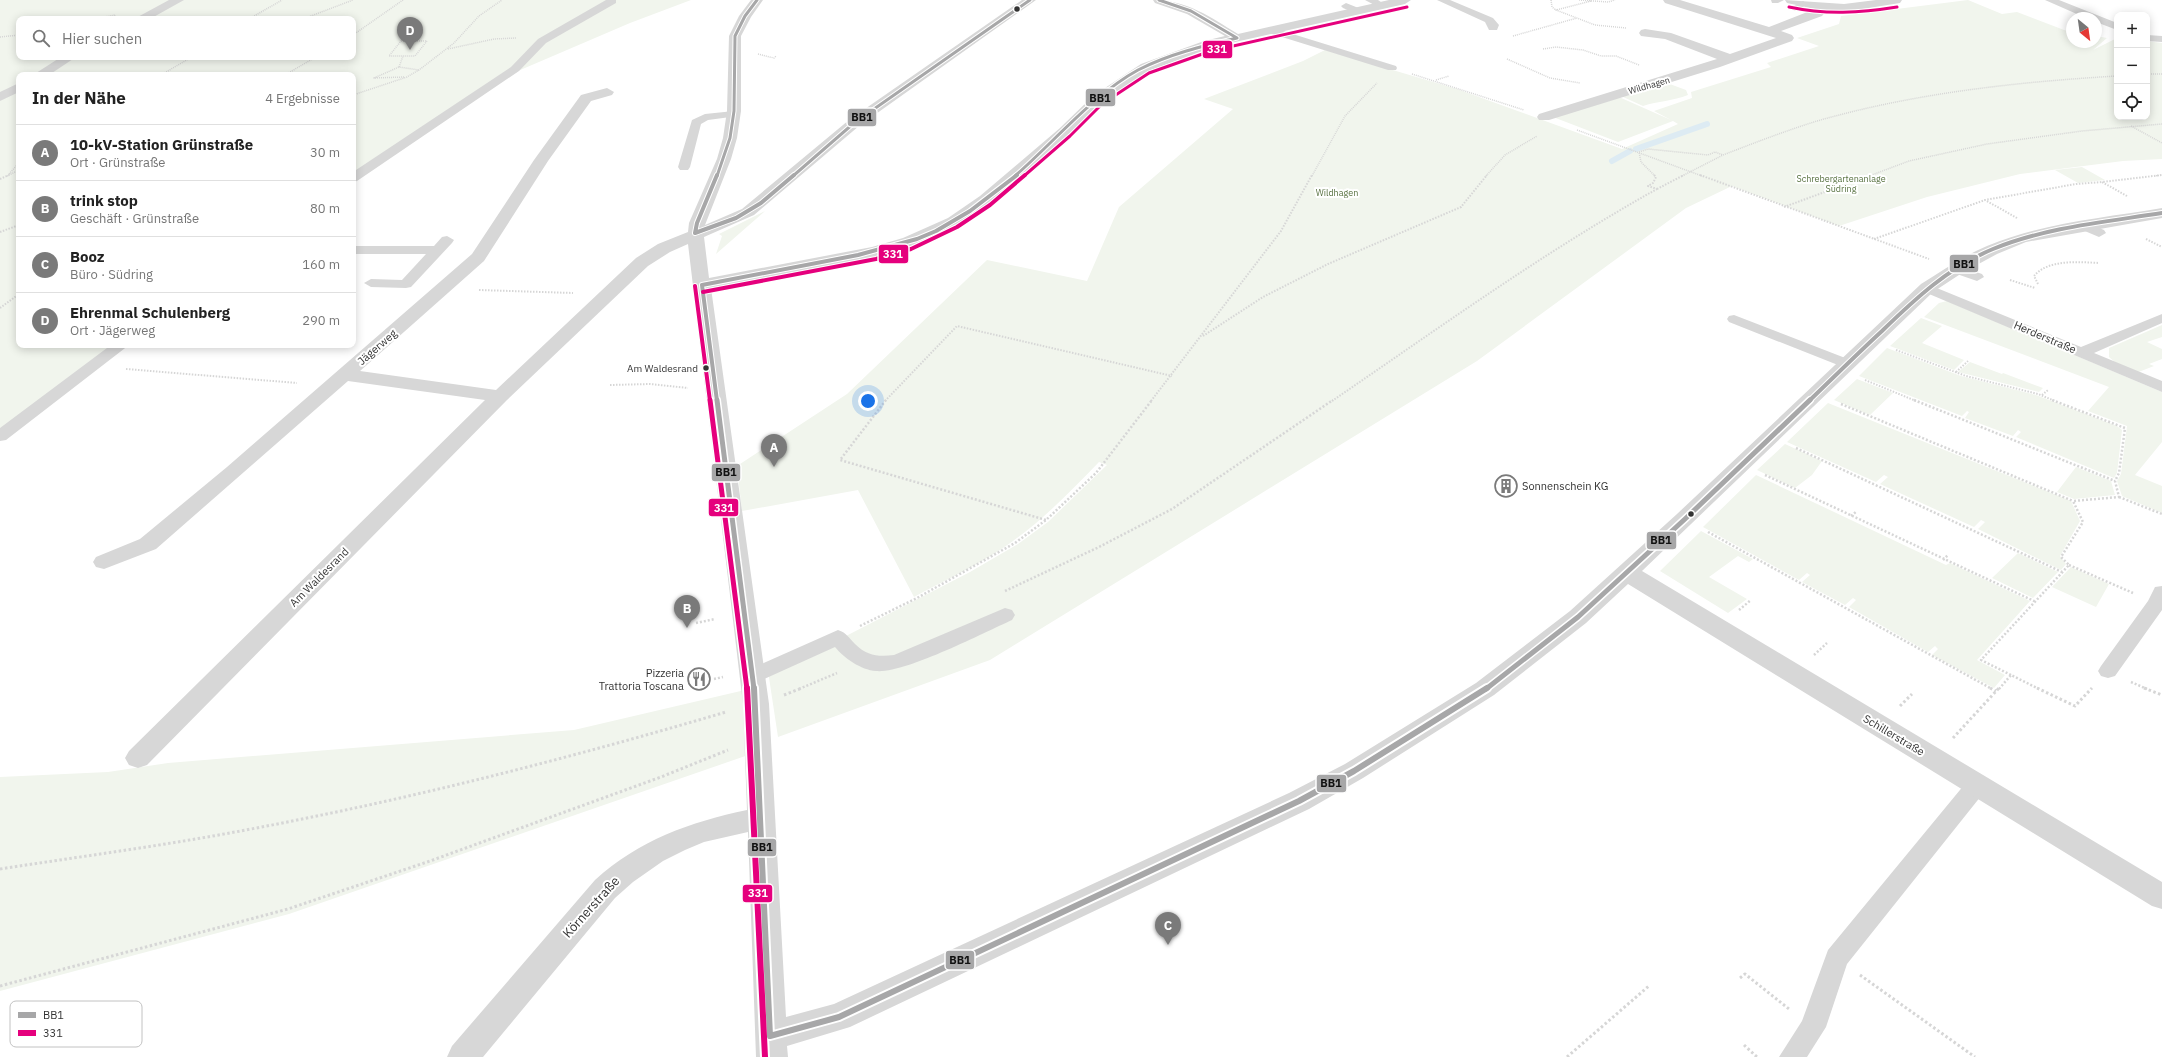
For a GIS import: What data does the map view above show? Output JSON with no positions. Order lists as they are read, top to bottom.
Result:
{
  "streets": {
    "street": [
      "Wildhagen",
      "Jägerweg",
      "Am Waldesrand",
      "Schillerstraße",
      "Körnerstraße"
    ],
    "lane": ["Herderstraße"]
  },
  "parks": ["Schrebergartenanlage Südring", "Wildhagen"],
  "places": {
    "other": ["Am Waldesrand"],
    "building": ["Sonnenschein KG"],
    "restaurant": ["Pizzeria Trattoria Toscana"]
  },
  "lines": ["transit line BB1", "transit line 331"],
  "legend": ["BB1", "331"],
  "north": "bottom right",
  "page": {
    "map_buttons": ["+", "−"],
    "search": "Hier suchen",
    "pins": [
      "D",
      "A",
      "B",
      "C"
    ],
    "heading": ["In der Nähe", "4 Ergebnisse"],
    "list": [
      {
        "mark": "A",
        "name": "10-kV-Station Grünstraße",
        "note": "Ort · Grünstraße",
        "value": "30 m"
      },
      {
        "mark": "B",
        "name": "trink stop",
        "note": "Geschäft · Grünstraße",
        "value": "80 m"
      },
      {
        "mark": "C",
        "name": "Booz",
        "note": "Büro · Südring",
        "value": "160 m"
      },
      {
        "mark": "D",
        "name": "Ehrenmal Schulenberg",
        "note": "Ort · Jägerweg",
        "value": "290 m"
      }
    ]
  }
}
